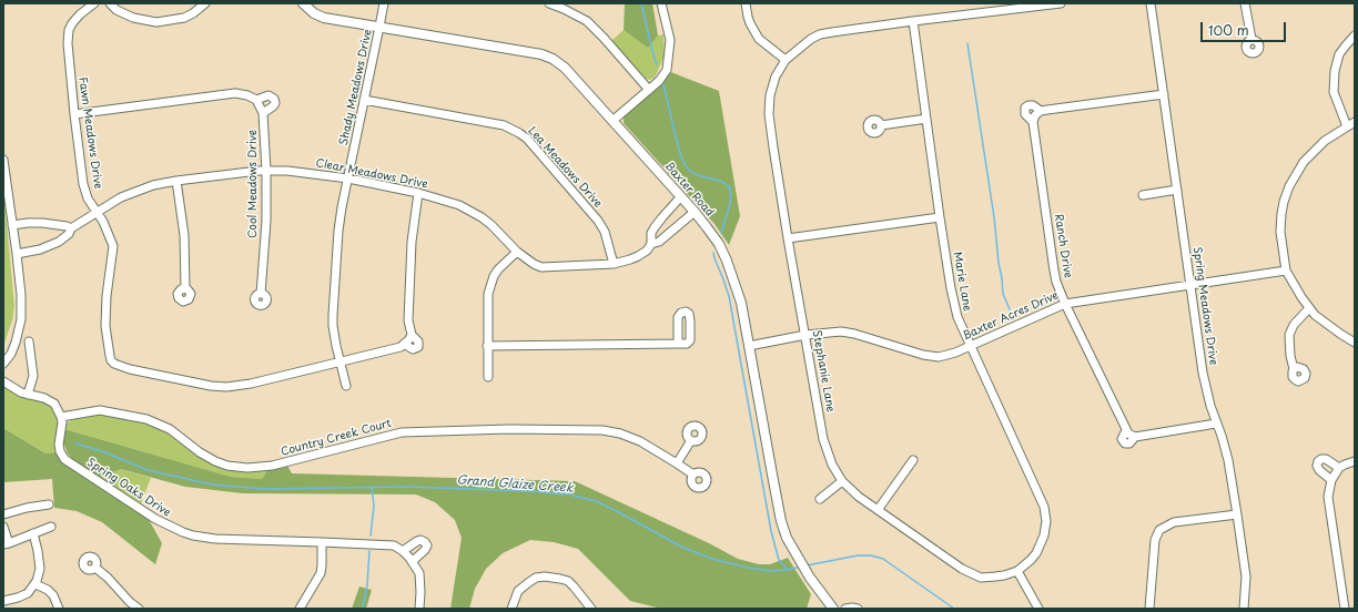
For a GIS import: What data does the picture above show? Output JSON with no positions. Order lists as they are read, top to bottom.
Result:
{
  "streets": {
    "main road": ["Baxter Road"],
    "street": [
      "Shady Meadows Drive",
      "Fawn Meadows Drive",
      "Lea Meadows Drive",
      "Clear Meadows Drive",
      "Cool Meadows Drive",
      "Ranch Drive",
      "Marie Lane",
      "Spring Meadows Drive",
      "Baxter Acres Drive",
      "Stephanie Lane",
      "Country Creek Court",
      "Spring Oaks Drive"
    ]
  },
  "crossings": [
    ["Shady Meadows Drive", "Fawn Meadows Drive"],
    ["Shady Meadows Drive", "Lea Meadows Drive"],
    ["Shady Meadows Drive", "Clear Meadows Drive"],
    ["Shady Meadows Drive", "Baxter Road"],
    ["Fawn Meadows Drive", "Clear Meadows Drive"],
    ["Lea Meadows Drive", "Clear Meadows Drive"],
    ["Clear Meadows Drive", "Cool Meadows Drive"],
    ["Clear Meadows Drive", "Baxter Road"],
    ["Baxter Road", "Baxter Acres Drive"],
    ["Ranch Drive", "Spring Meadows Drive"],
    ["Ranch Drive", "Baxter Acres Drive"],
    ["Marie Lane", "Baxter Acres Drive"],
    ["Marie Lane", "Stephanie Lane"],
    ["Spring Meadows Drive", "Baxter Acres Drive"],
    ["Baxter Acres Drive", "Stephanie Lane"],
    ["Country Creek Court", "Spring Oaks Drive"]
  ],
  "water": ["Grand Glaize Creek"],
  "scale_bar": "100 m"
}
